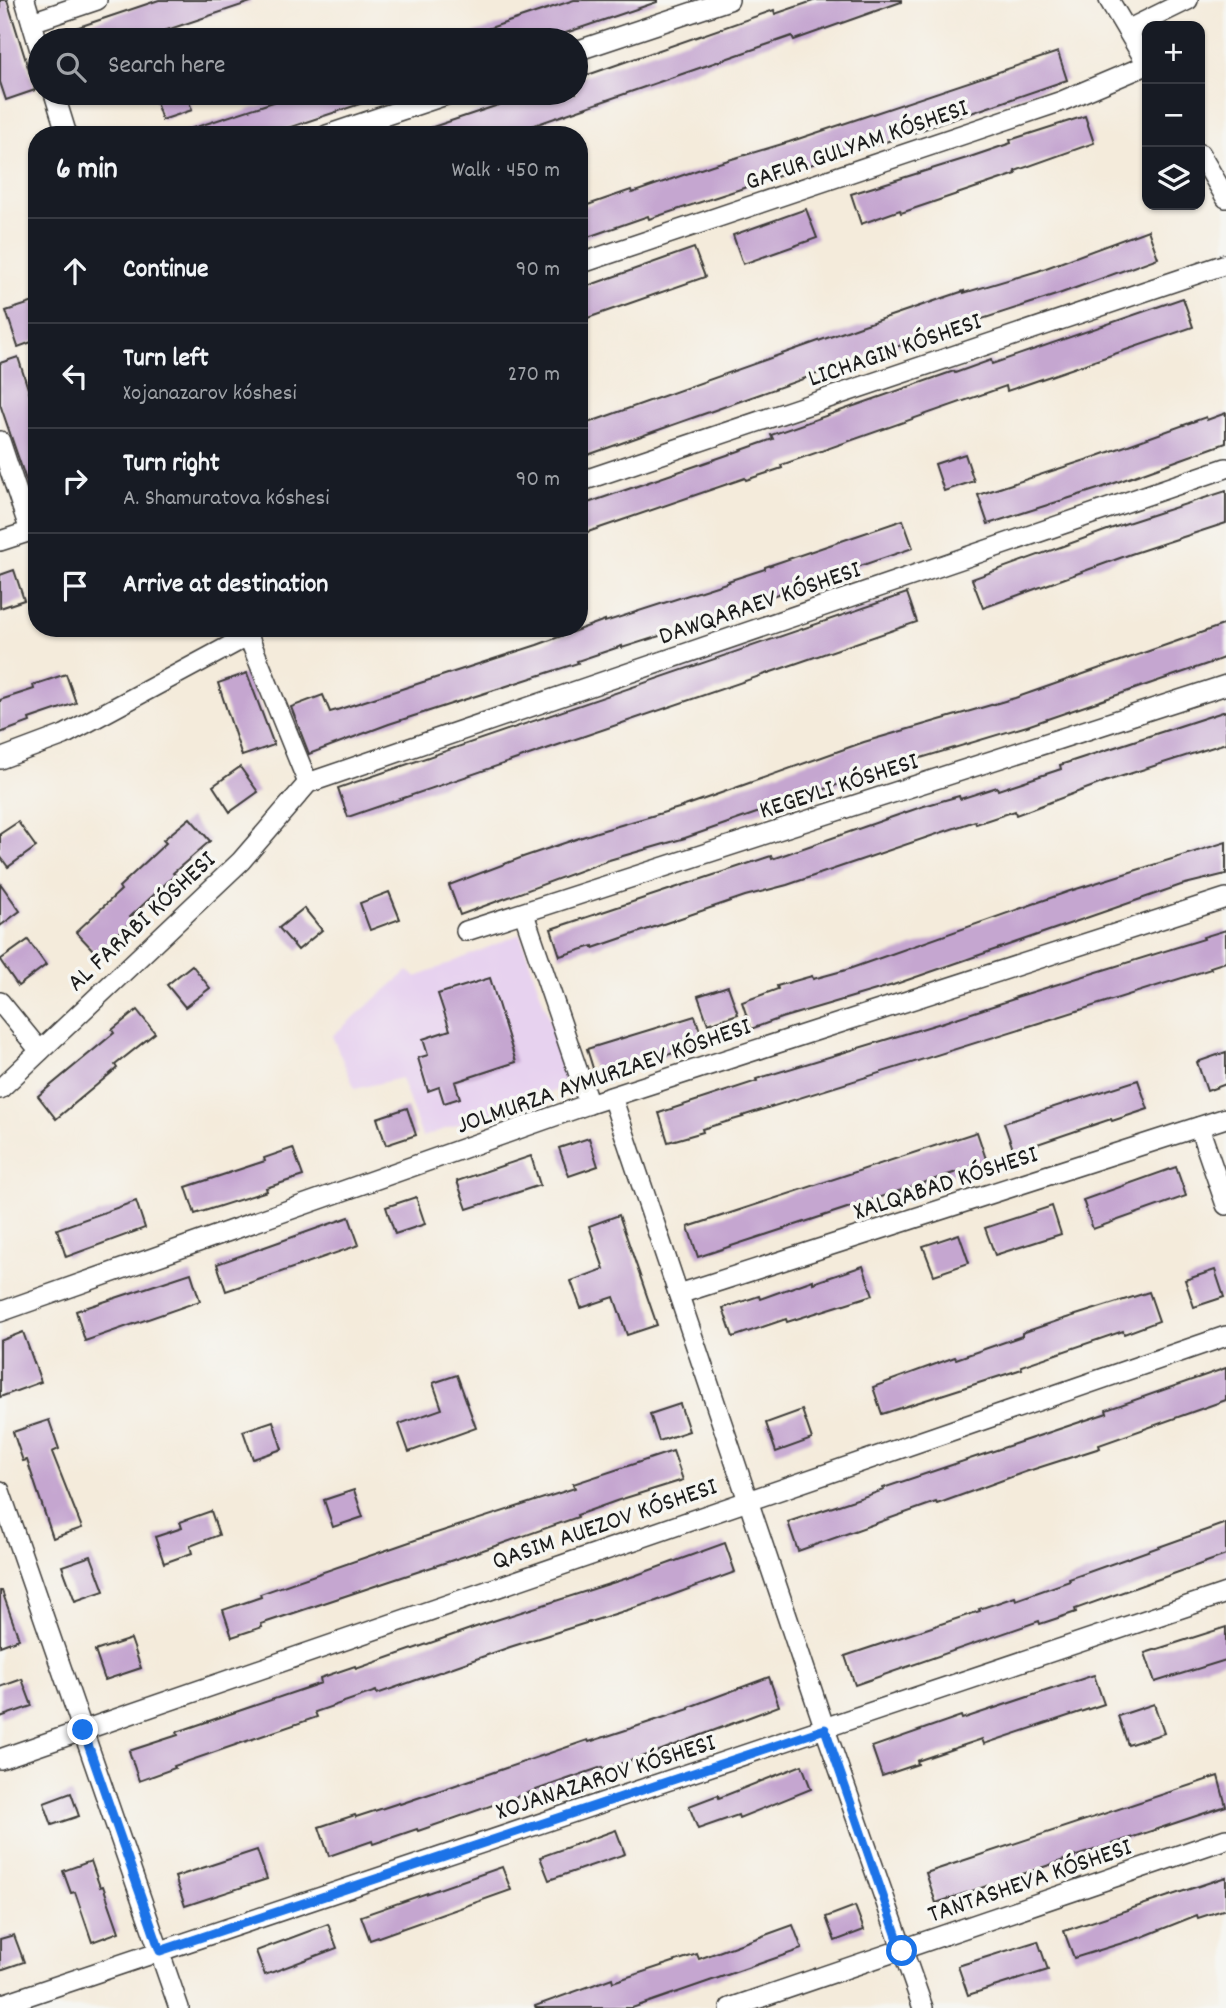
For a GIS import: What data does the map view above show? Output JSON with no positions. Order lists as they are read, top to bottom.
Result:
{
  "streets": {
    "street": [
      "GAFUR GULYAM KÓSHESI",
      "LICHAGIN KÓSHESI",
      "DAWQARAEV KÓSHESI",
      "KEGEYLI KÓSHESI",
      "AL FARABI KÓSHESI",
      "JOLMURZA AYMURZAEV KÓSHESI",
      "XALQABAD KÓSHESI",
      "XOJANAZAROV KÓSHESI",
      "TANTASHEVA KÓSHESI"
    ]
  },
  "crossings": [
    ["DAWQARAEV KÓSHESI", "AL FARABI KÓSHESI"]
  ],
  "page": {
    "map_buttons": ["+", "−"],
    "search": "Search here",
    "heading": ["6 min", "Walk · 450 m"],
    "list": [
      ["Continue", "90 m"],
      ["Turn left", "Xojanazarov kóshesi", "270 m"],
      ["Turn right", "A. Shamuratova kóshesi", "90 m"],
      "Arrive at destination"
    ]
  }
}
